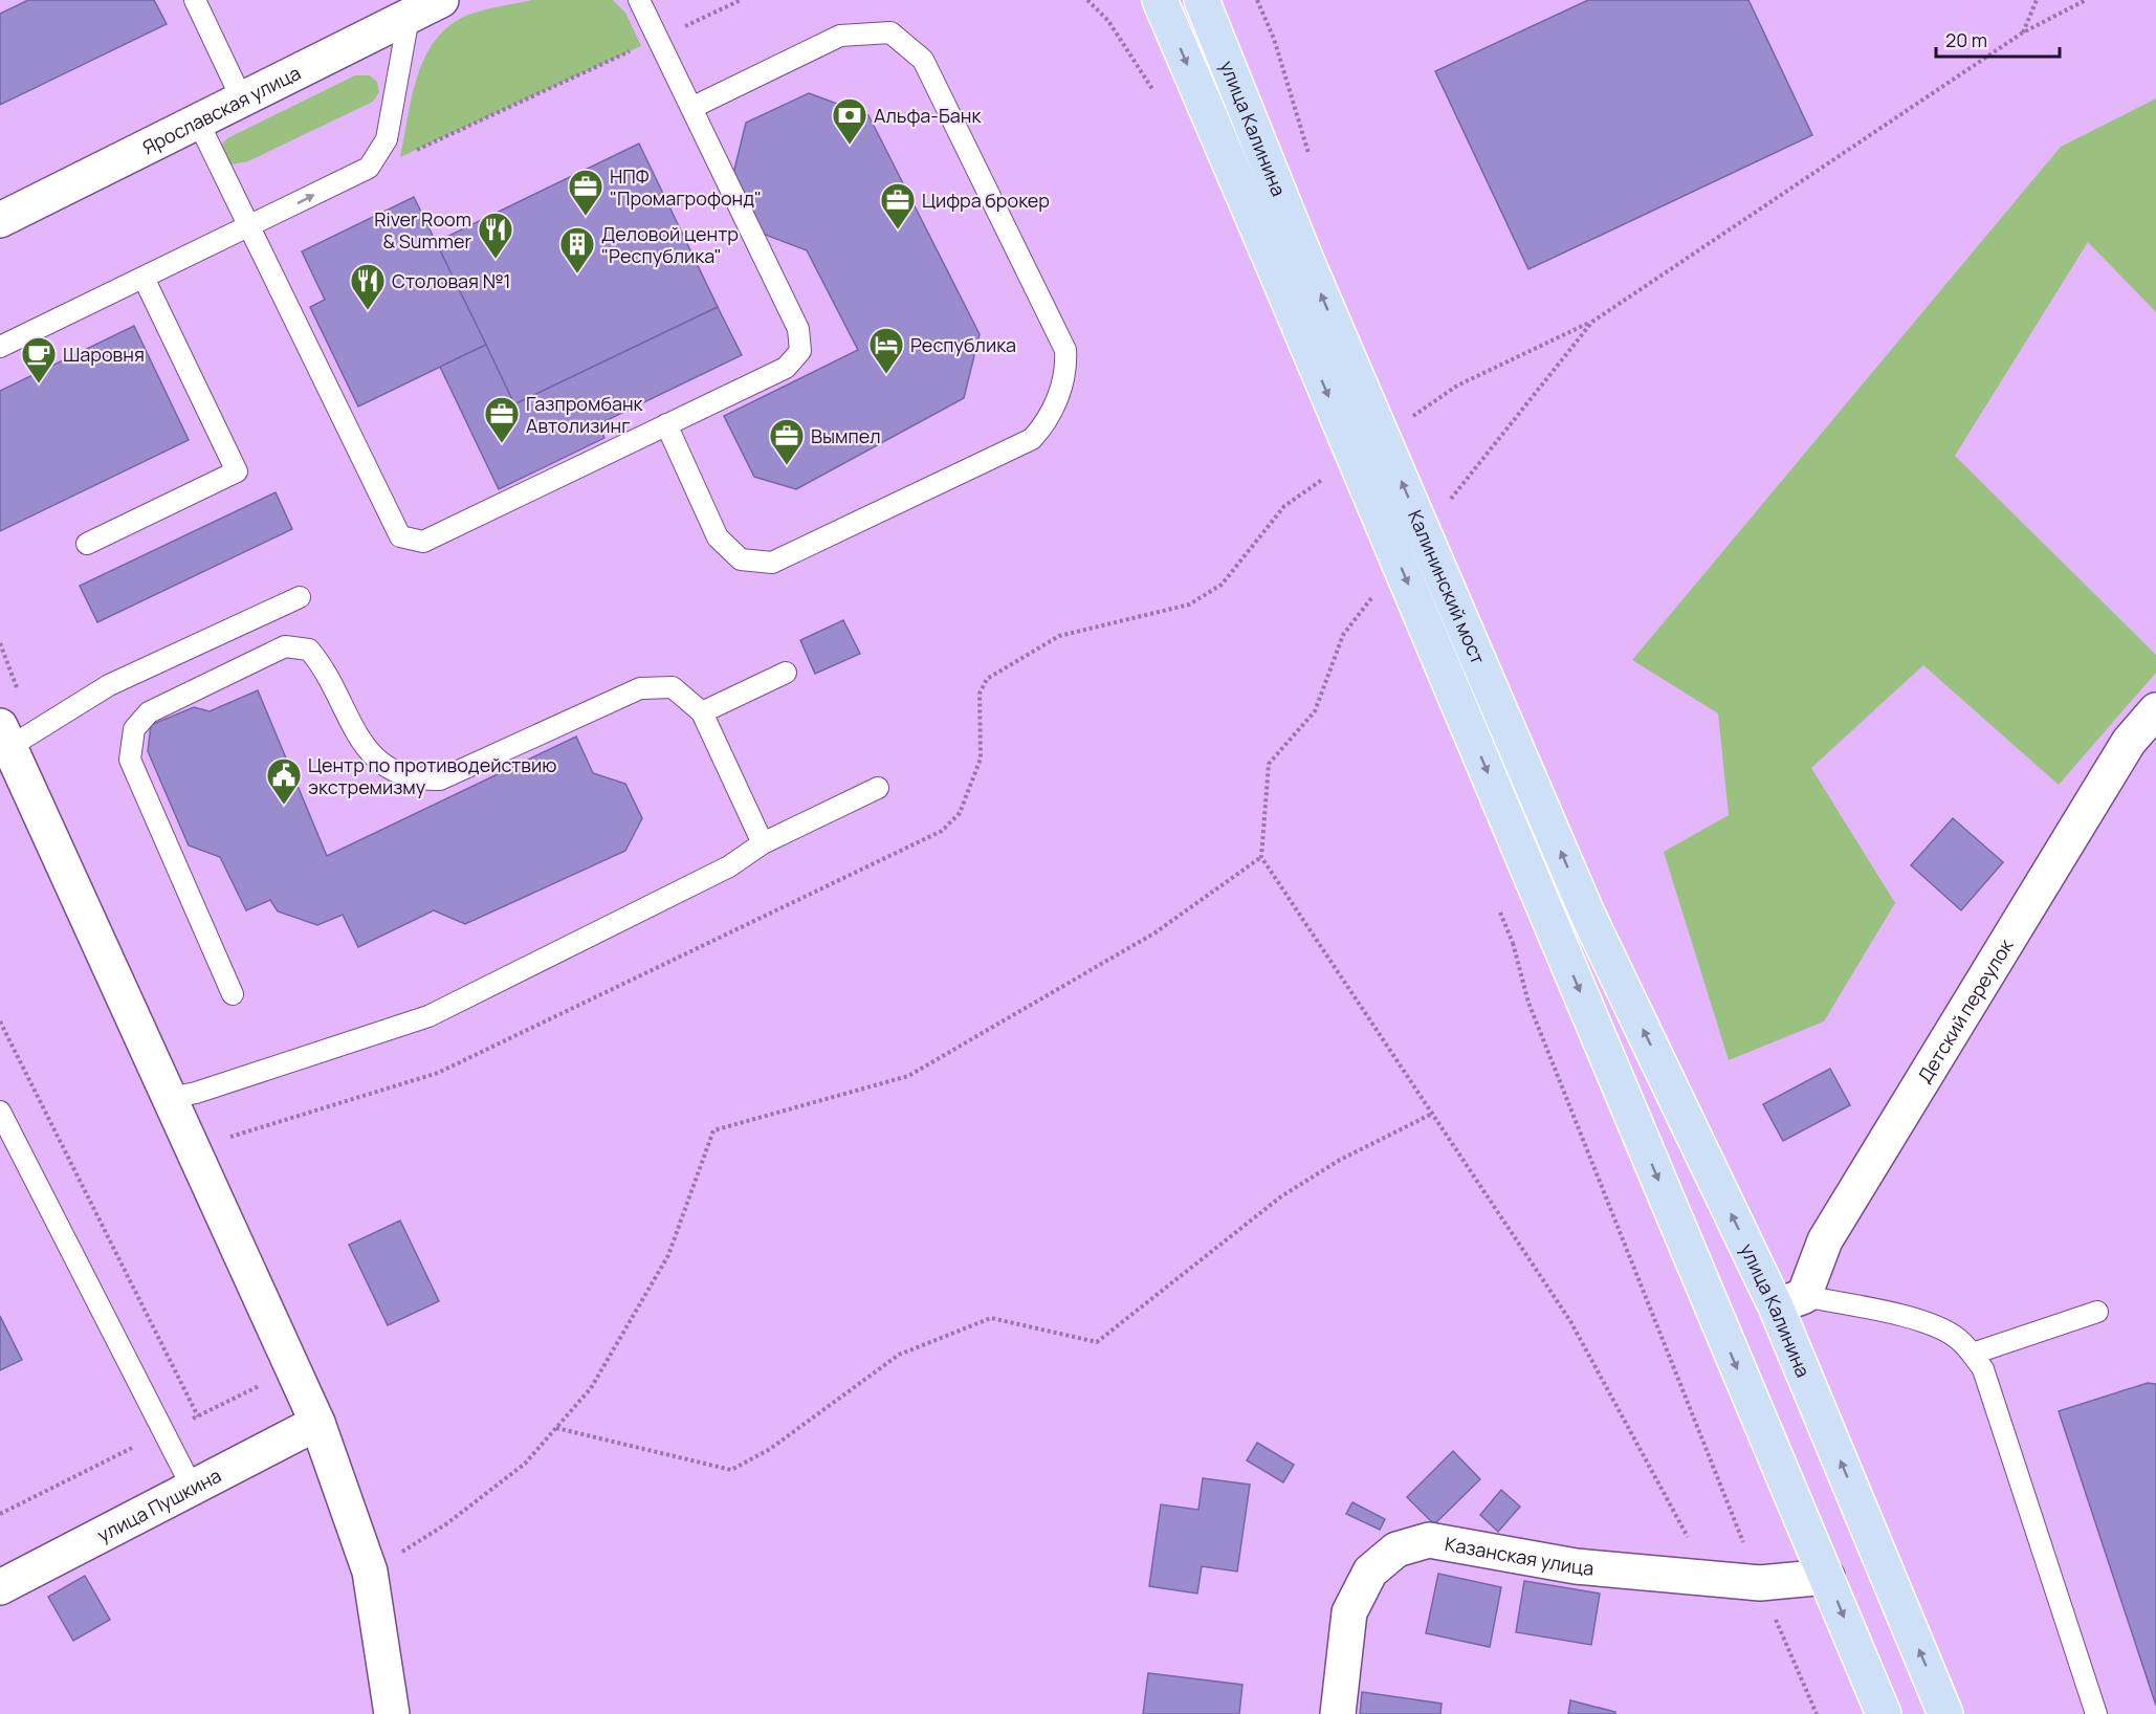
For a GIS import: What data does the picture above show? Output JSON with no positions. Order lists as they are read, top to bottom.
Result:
{
  "streets": {
    "main road": ["улица Калинина", "Калининский мост"],
    "street": [
      "Ярославская улица",
      "Детский переулок",
      "улица Пушкина",
      "Казанская улица"
    ]
  },
  "crossings": [
    ["улица Калинина", "Калининский мост"],
    ["улица Калинина", "Детский переулок"],
    ["Калининский мост", "Казанская улица"]
  ],
  "one_way": ["улица Калинина"],
  "places": {
    "bank": ["Альфа-Банк"],
    "office": [
      "НПФ \"Промагрофонд\"",
      "Цифра брокер",
      "Газпромбанк Автолизинг",
      "Вымпел"
    ],
    "restaurant": ["River Room & Summer", "Столовая №1"],
    "building": ["Деловой центр \"Республика\""],
    "hotel": ["Республика"],
    "cafe": ["Шаровня"],
    "public building": ["Центр по противодействию экстремизму"]
  },
  "scale_bar": "20 m"
}
